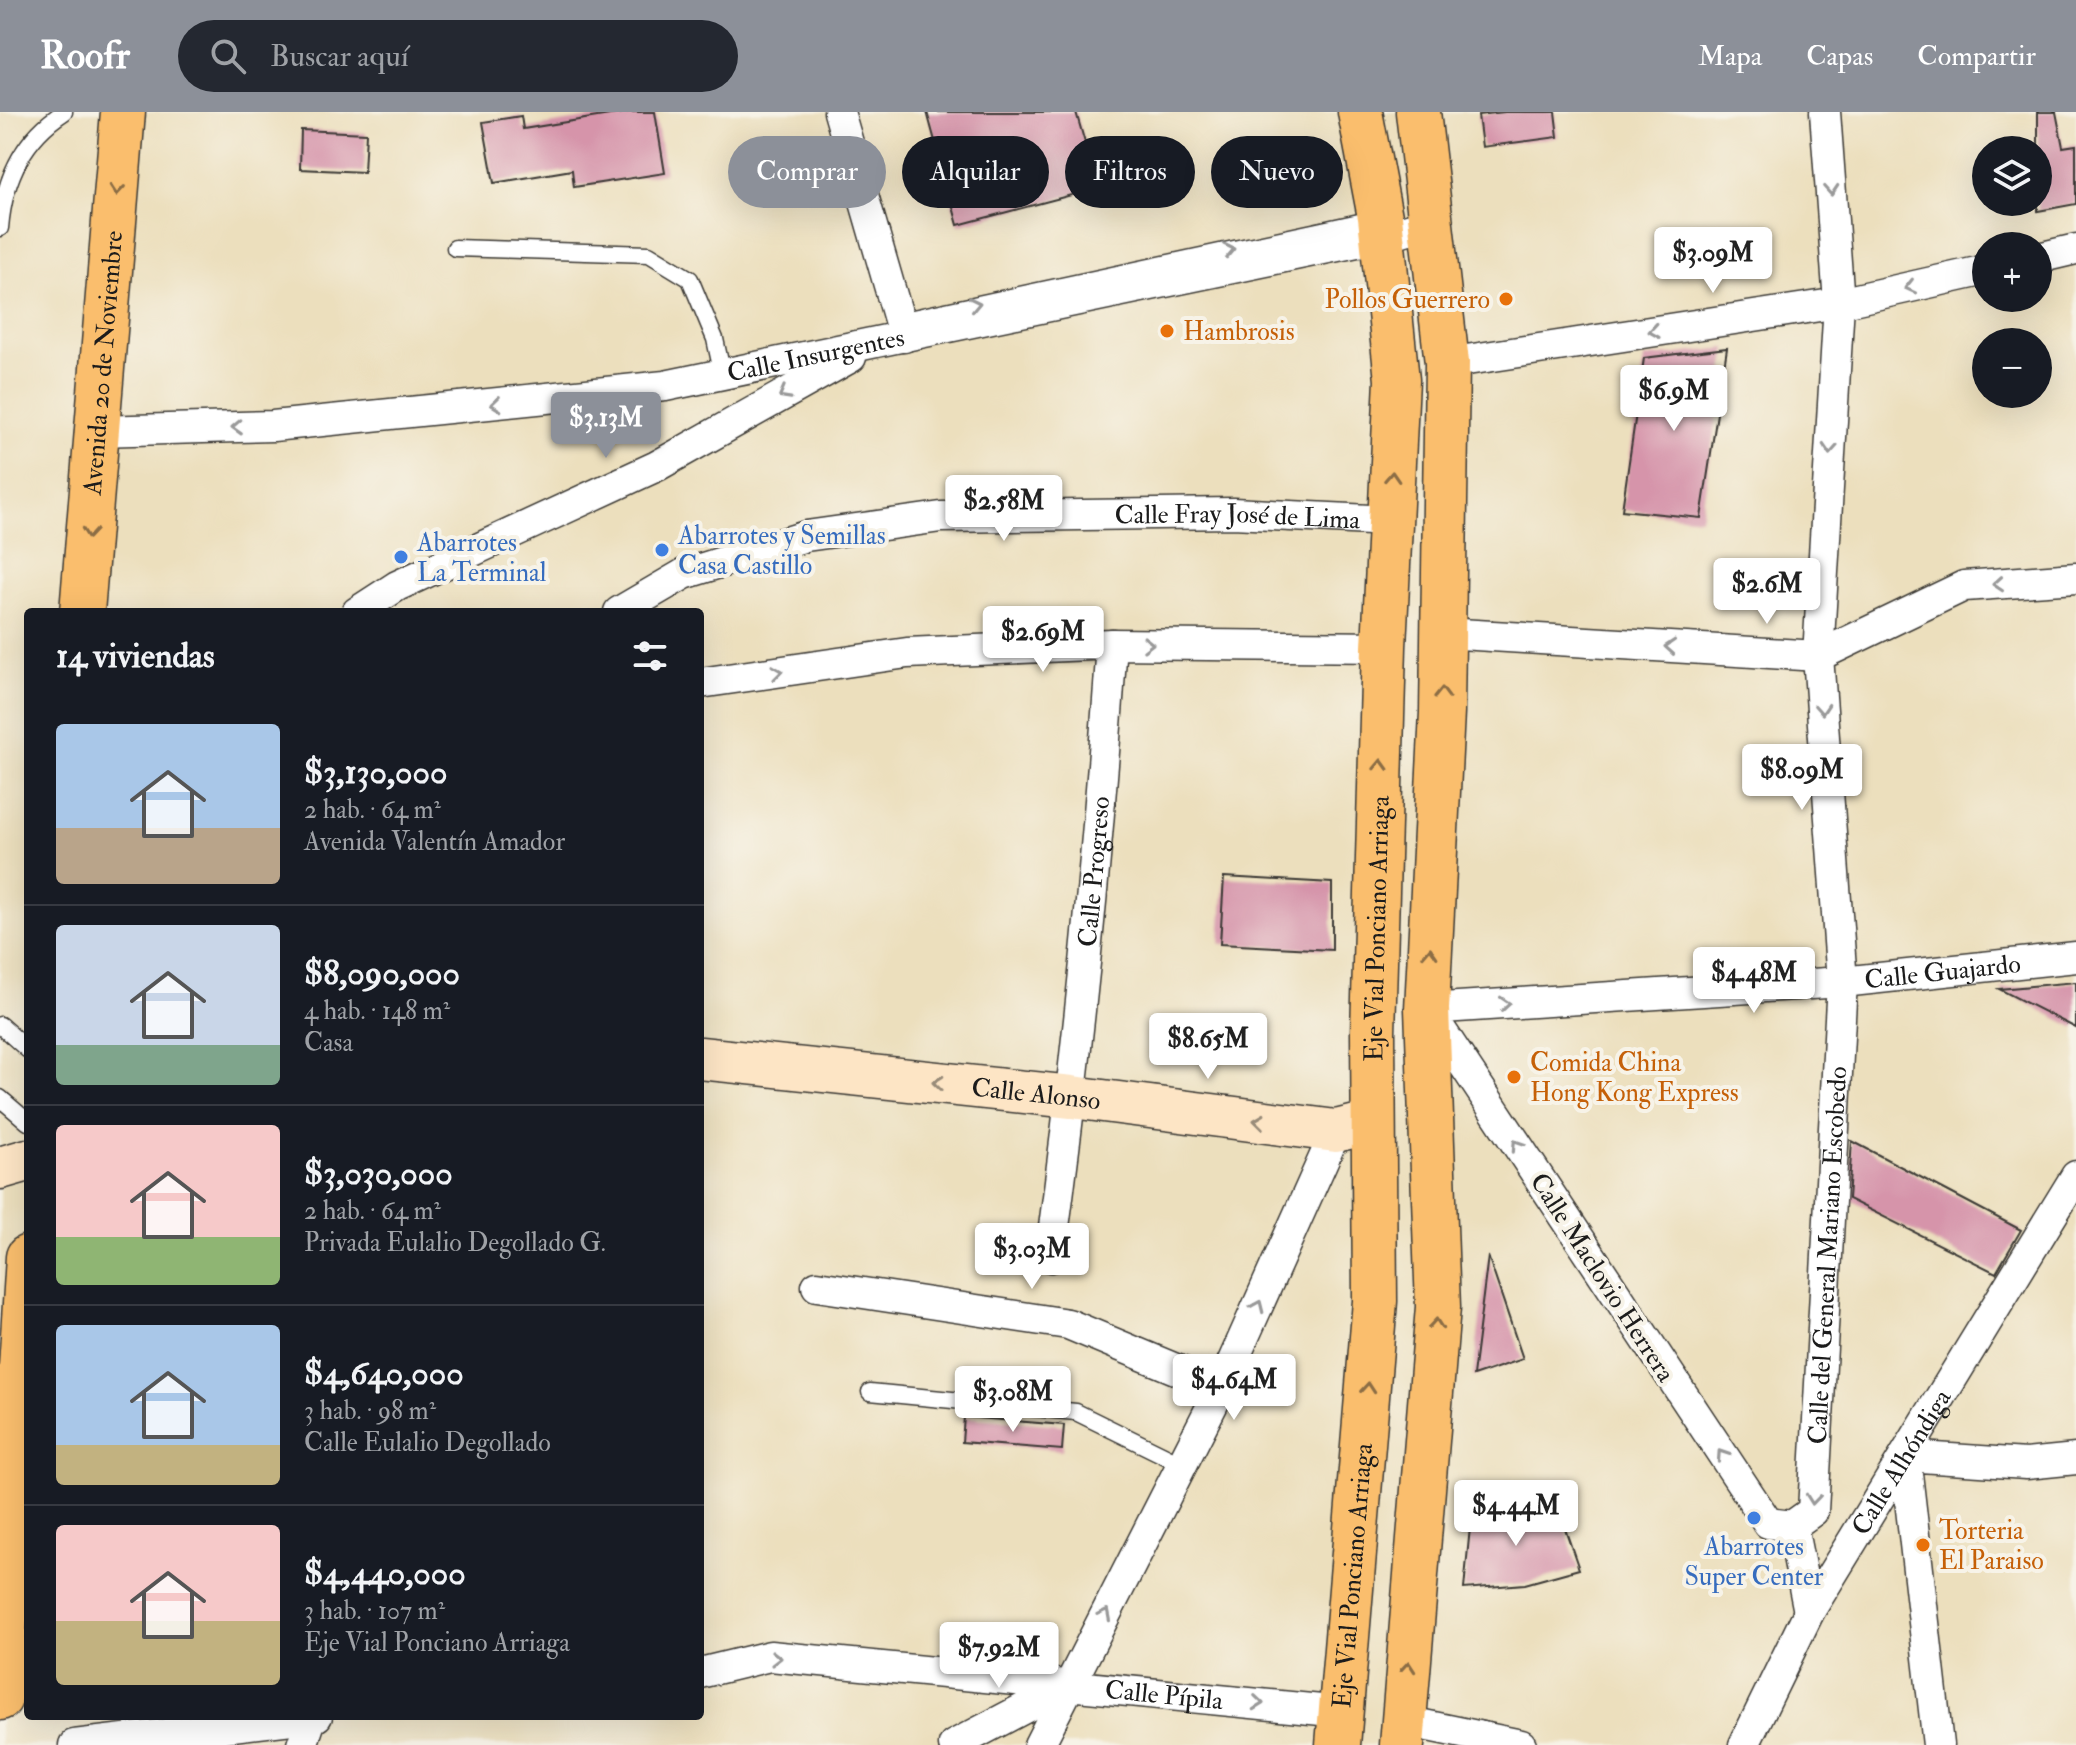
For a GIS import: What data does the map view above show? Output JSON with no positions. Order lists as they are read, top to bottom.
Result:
{
  "streets": {
    "main road": ["Avenida 20 de Noviembre", "Eje Vial Ponciano Arriaga"],
    "street": [
      "Calle Insurgentes",
      "Calle Fray José de Lima",
      "Calle Progreso",
      "Calle Guajardo",
      "Calle Alonso",
      "Calle del General Mariano Escobedo",
      "Calle Maclovio Herrera",
      "Calle Alhóndiga",
      "Calle Pípila"
    ]
  },
  "crossings": [
    ["Calle Insurgentes", "Avenida 20 de Noviembre"],
    ["Calle Insurgentes", "Eje Vial Ponciano Arriaga"],
    ["Calle Fray José de Lima", "Eje Vial Ponciano Arriaga"],
    ["Calle Progreso", "Calle Alonso"],
    ["Eje Vial Ponciano Arriaga", "Calle Guajardo"],
    ["Eje Vial Ponciano Arriaga", "Calle Alonso"],
    ["Eje Vial Ponciano Arriaga", "Calle Maclovio Herrera"],
    ["Eje Vial Ponciano Arriaga", "Calle Pípila"],
    ["Calle Guajardo", "Calle del General Mariano Escobedo"],
    ["Calle Guajardo", "Calle Maclovio Herrera"],
    ["Calle del General Mariano Escobedo", "Calle Maclovio Herrera"]
  ],
  "one_way": [
    "Avenida 20 de Noviembre",
    "Eje Vial Ponciano Arriaga",
    "Calle Guajardo",
    "Calle del General Mariano Escobedo",
    "Calle Maclovio Herrera",
    "Calle Pípila"
  ],
  "places": [
    "Pollos Guerrero",
    "Hambrosis",
    "Abarrotes y Semillas Casa Castillo",
    "Abarrotes La Terminal",
    "Comida China Hong Kong Express",
    "Abarrotes Super Center",
    "Torteria El Paraiso"
  ],
  "page": {
    "header": "Roofr",
    "search": "Buscar aquí",
    "nav": ["Mapa", "Capas", "Compartir"],
    "map_buttons": ["+", "−"],
    "chip": [
      "Comprar",
      "Alquilar",
      "Filtros",
      "Nuevo"
    ],
    "price": [
      "$3.09M",
      "$6.9M",
      "$3.13M",
      "$2.58M",
      "$2.6M",
      "$2.69M",
      "$8.09M",
      "$4.48M",
      "$8.65M",
      "$3.03M",
      "$4.64M",
      "$3.08M",
      "$4.44M",
      "$7.92M"
    ],
    "heading": "14 viviendas",
    "list": [
      {
        "name": "$3,130,000",
        "note": "2 hab. · 64 m² · Avenida Valentín Amador"
      },
      {
        "name": "$8,090,000",
        "note": "4 hab. · 148 m² · Casa"
      },
      {
        "name": "$3,030,000",
        "note": "2 hab. · 64 m² · Privada Eulalio Degollado G."
      },
      {
        "name": "$4,640,000",
        "note": "3 hab. · 98 m² · Calle Eulalio Degollado"
      },
      {
        "name": "$4,440,000",
        "note": "3 hab. · 107 m² · Eje Vial Ponciano Arriaga"
      }
    ]
  }
}
